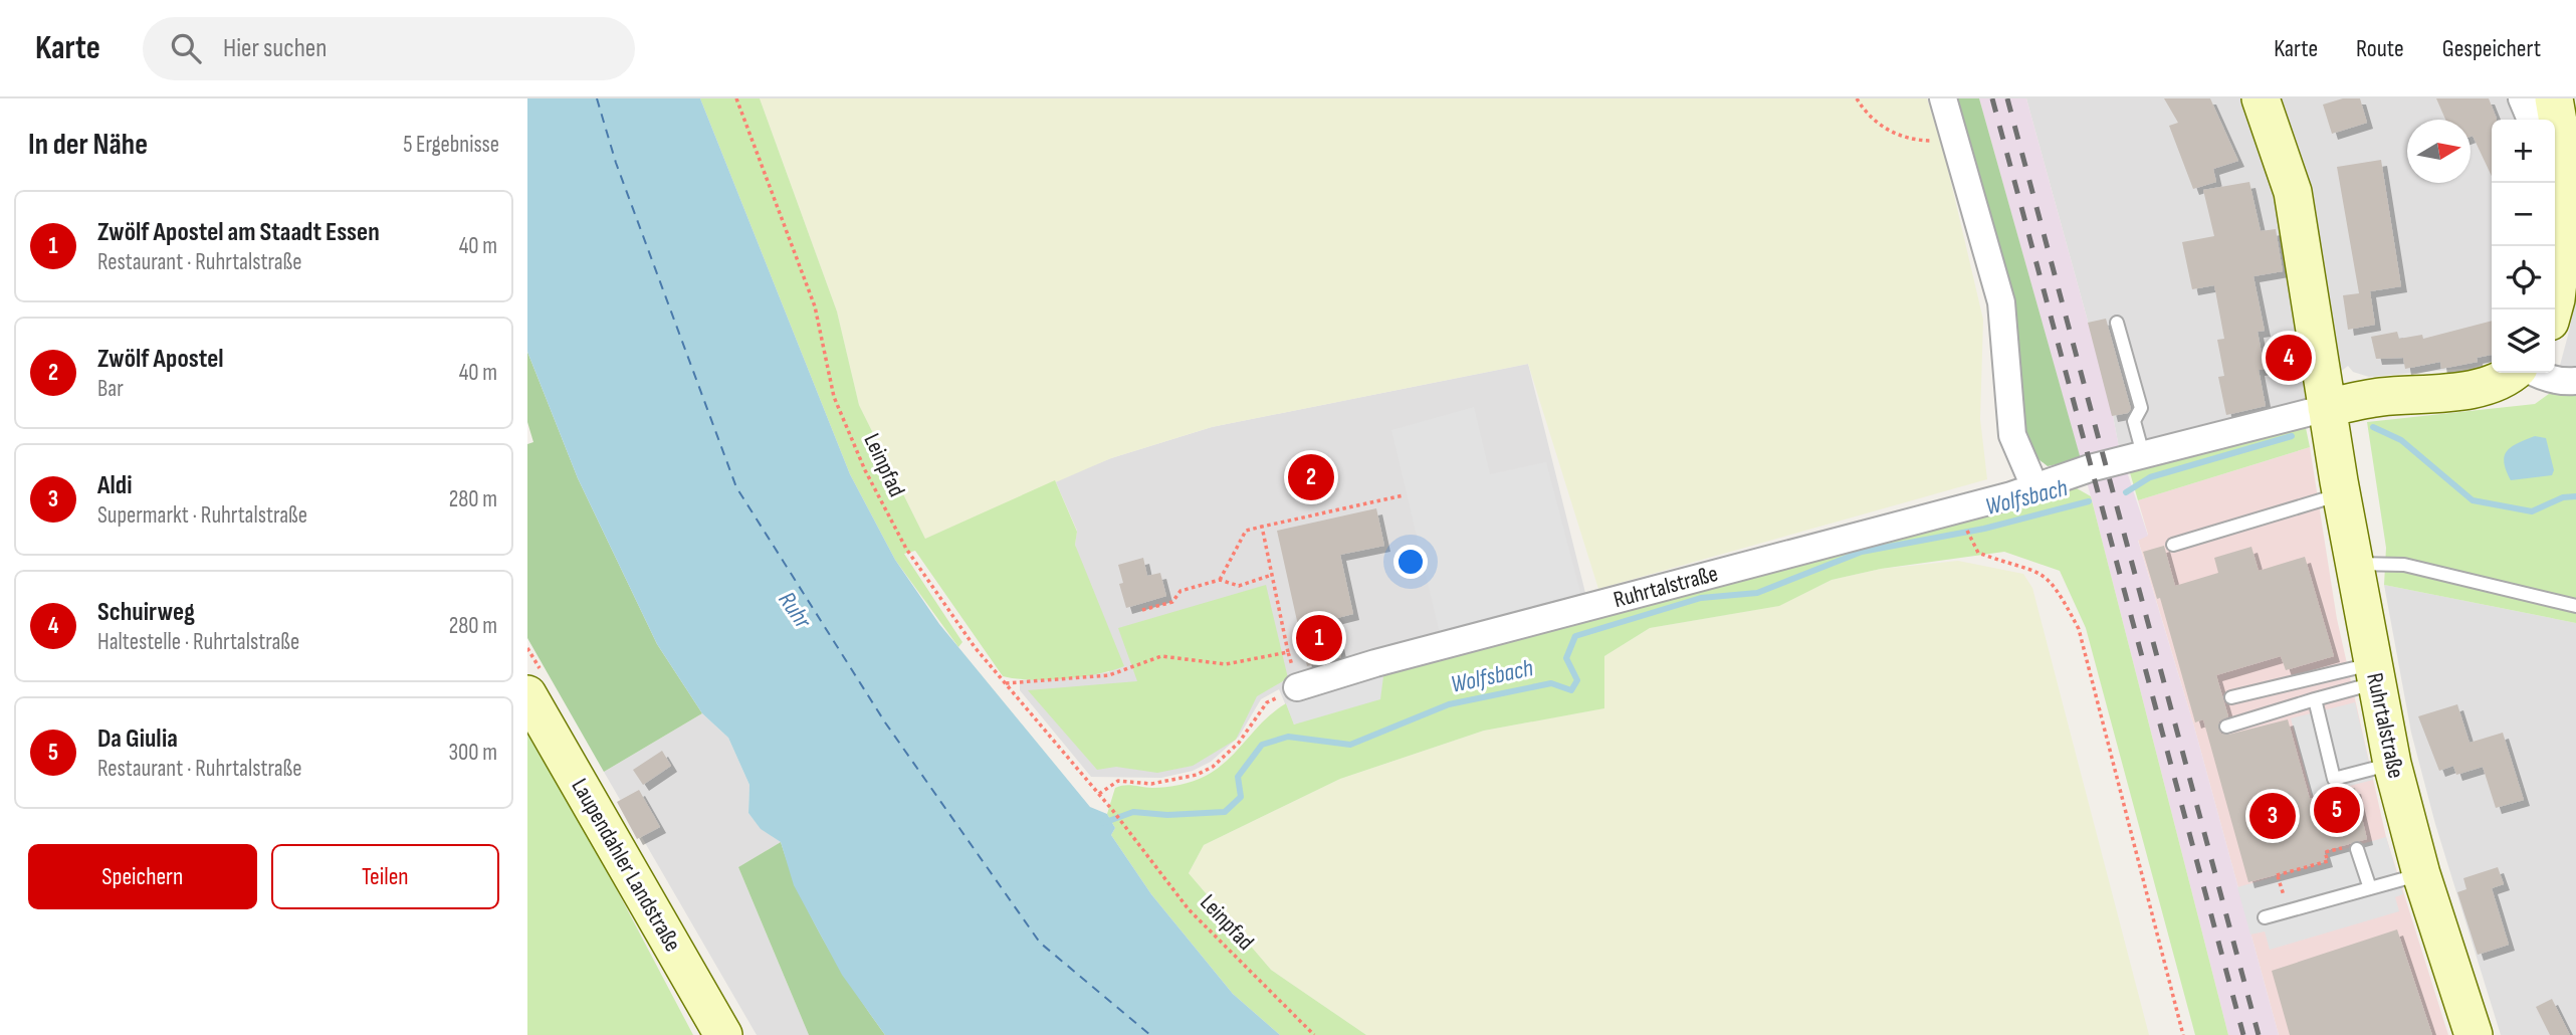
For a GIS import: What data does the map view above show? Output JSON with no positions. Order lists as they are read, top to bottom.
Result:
{
  "streets": {
    "main road": ["Ruhrtalstraße", "Laupendahler Landstraße"],
    "path": ["Leinpfad"]
  },
  "water": ["Wolfsbach", "Ruhr"],
  "north": "right",
  "page": {
    "header": "Karte",
    "search": "Hier suchen",
    "nav": ["Karte", "Route", "Gespeichert"],
    "heading": ["In der Nähe", "5 Ergebnisse"],
    "map_buttons": ["+", "−"],
    "list": [
      {
        "mark": "1",
        "name": "Zwölf Apostel am Staadt Essen",
        "note": "Restaurant · Ruhrtalstraße",
        "value": "40 m"
      },
      {
        "mark": "2",
        "name": "Zwölf Apostel",
        "note": "Bar",
        "value": "40 m"
      },
      {
        "mark": "3",
        "name": "Aldi",
        "note": "Supermarkt · Ruhrtalstraße",
        "value": "280 m"
      },
      {
        "mark": "4",
        "name": "Schuirweg",
        "note": "Haltestelle · Ruhrtalstraße",
        "value": "280 m"
      },
      {
        "mark": "5",
        "name": "Da Giulia",
        "note": "Restaurant · Ruhrtalstraße",
        "value": "300 m"
      }
    ],
    "pins": [
      "4",
      "2",
      "1",
      "5",
      "3"
    ],
    "buttons": ["Speichern", "Teilen"]
  }
}
